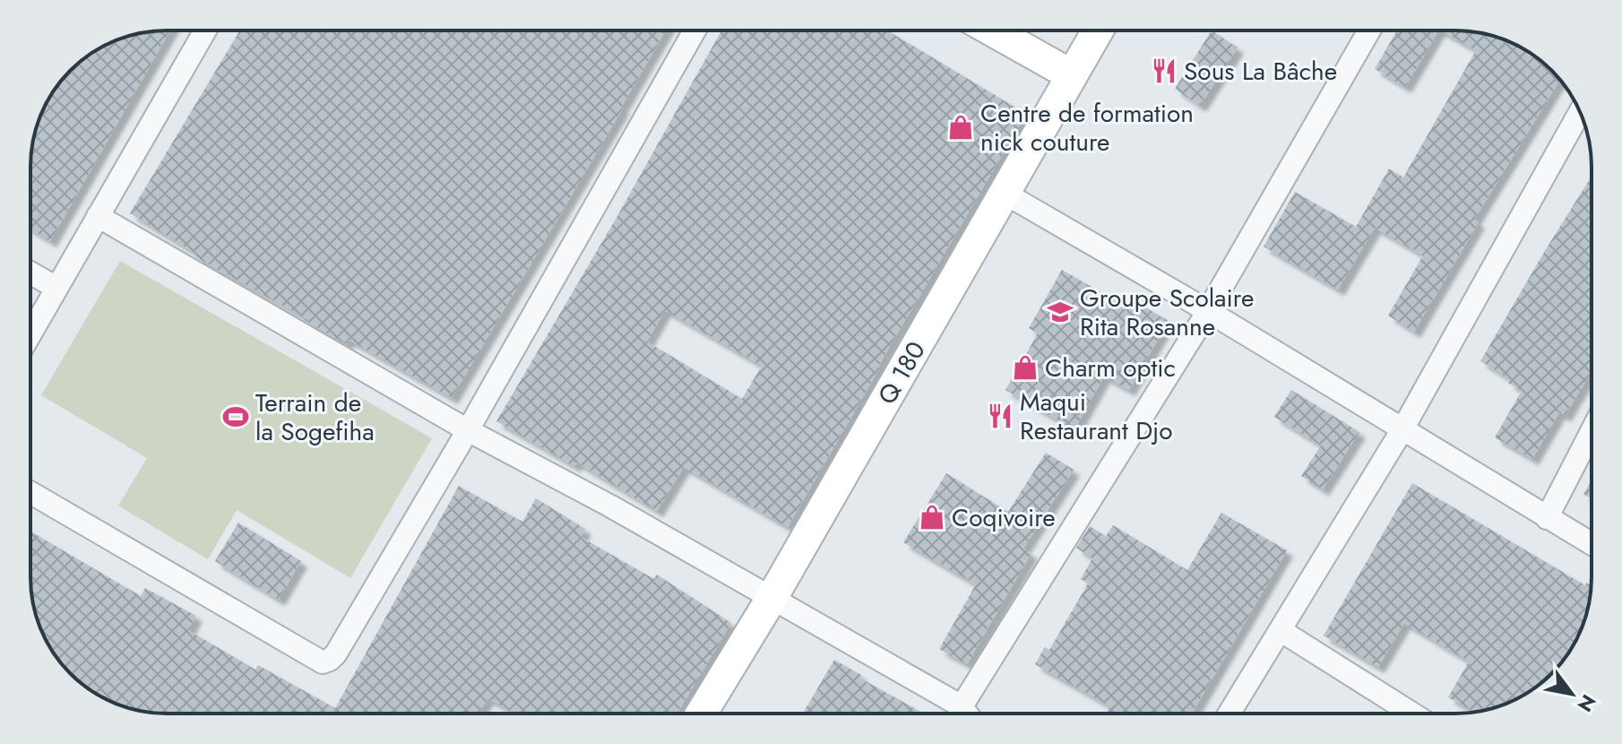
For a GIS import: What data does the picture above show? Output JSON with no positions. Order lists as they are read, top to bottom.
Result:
{
  "streets": {
    "street": ["Q 180"]
  },
  "places": {
    "restaurant": ["Sous La Bâche", "Maqui Restaurant Djo"],
    "shop": ["Centre de formation nick couture", "Charm optic", "Coqivoire"],
    "school or university": ["Groupe Scolaire Rita Rosanne"],
    "sports": ["Terrain de la Sogefiha"]
  },
  "north": "bottom right"
}
